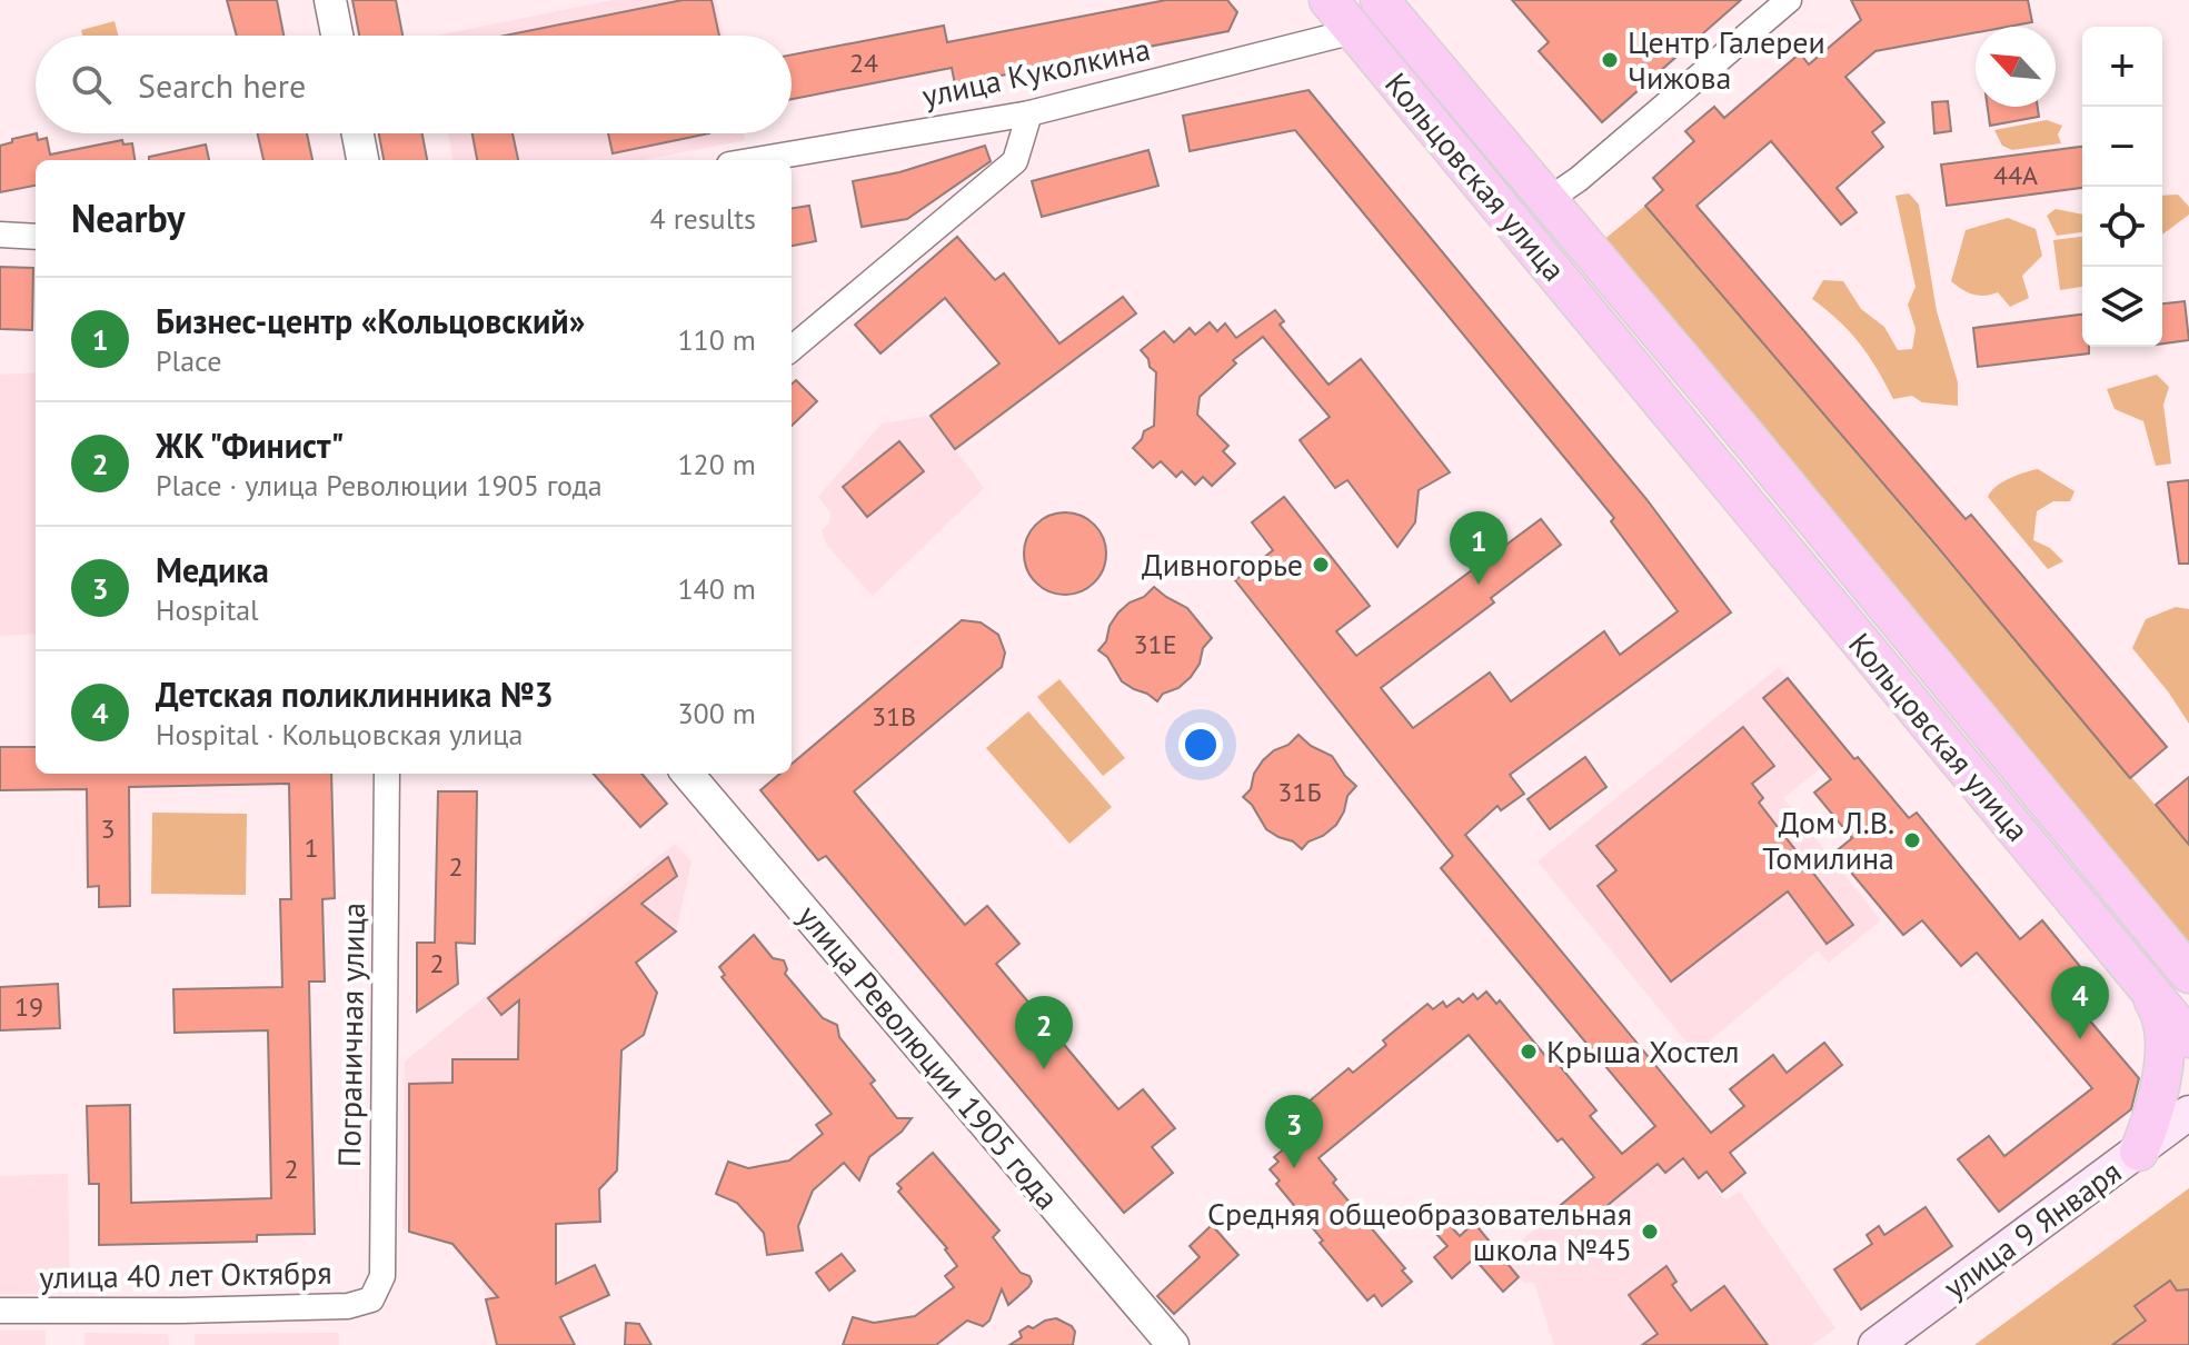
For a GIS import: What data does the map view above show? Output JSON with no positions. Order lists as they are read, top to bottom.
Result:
{
  "streets": {
    "main road": ["Кольцовская улица", "улица 9 Января"],
    "street": [
      "улица Куколкина",
      "Пограничная улица",
      "улица Революции 1905 года",
      "улица 40 лет Октября"
    ]
  },
  "crossings": [
    ["улица Куколкина", "Кольцовская улица"],
    ["Пограничная улица", "улица 40 лет Октября"]
  ],
  "places": [
    "Центр Галереи Чижова",
    "Дивногорье",
    "Дом Л.В. Томилина",
    "Крыша Хостел",
    "Средняя общеобразовательная школа №45"
  ],
  "house_numbers": [
    "24",
    "44А",
    "31Е",
    "31В",
    "31Б",
    "3",
    "1",
    "2",
    "2",
    "19",
    "2"
  ],
  "north": "top left",
  "page": {
    "map_buttons": ["+", "−"],
    "search": "Search here",
    "heading": ["Nearby", "4 results"],
    "list": [
      {
        "mark": "1",
        "name": "Бизнес-центр «Кольцовский»",
        "note": "Place",
        "value": "110 m"
      },
      {
        "mark": "2",
        "name": "ЖК \"Финист\"",
        "note": "Place · улица Революции 1905 года",
        "value": "120 m"
      },
      {
        "mark": "3",
        "name": "Медика",
        "note": "Hospital",
        "value": "140 m"
      },
      {
        "mark": "4",
        "name": "Детская поликлинника №3",
        "note": "Hospital · Кольцовская улица",
        "value": "300 m"
      }
    ],
    "pins": [
      "1",
      "4",
      "2",
      "3"
    ]
  }
}
